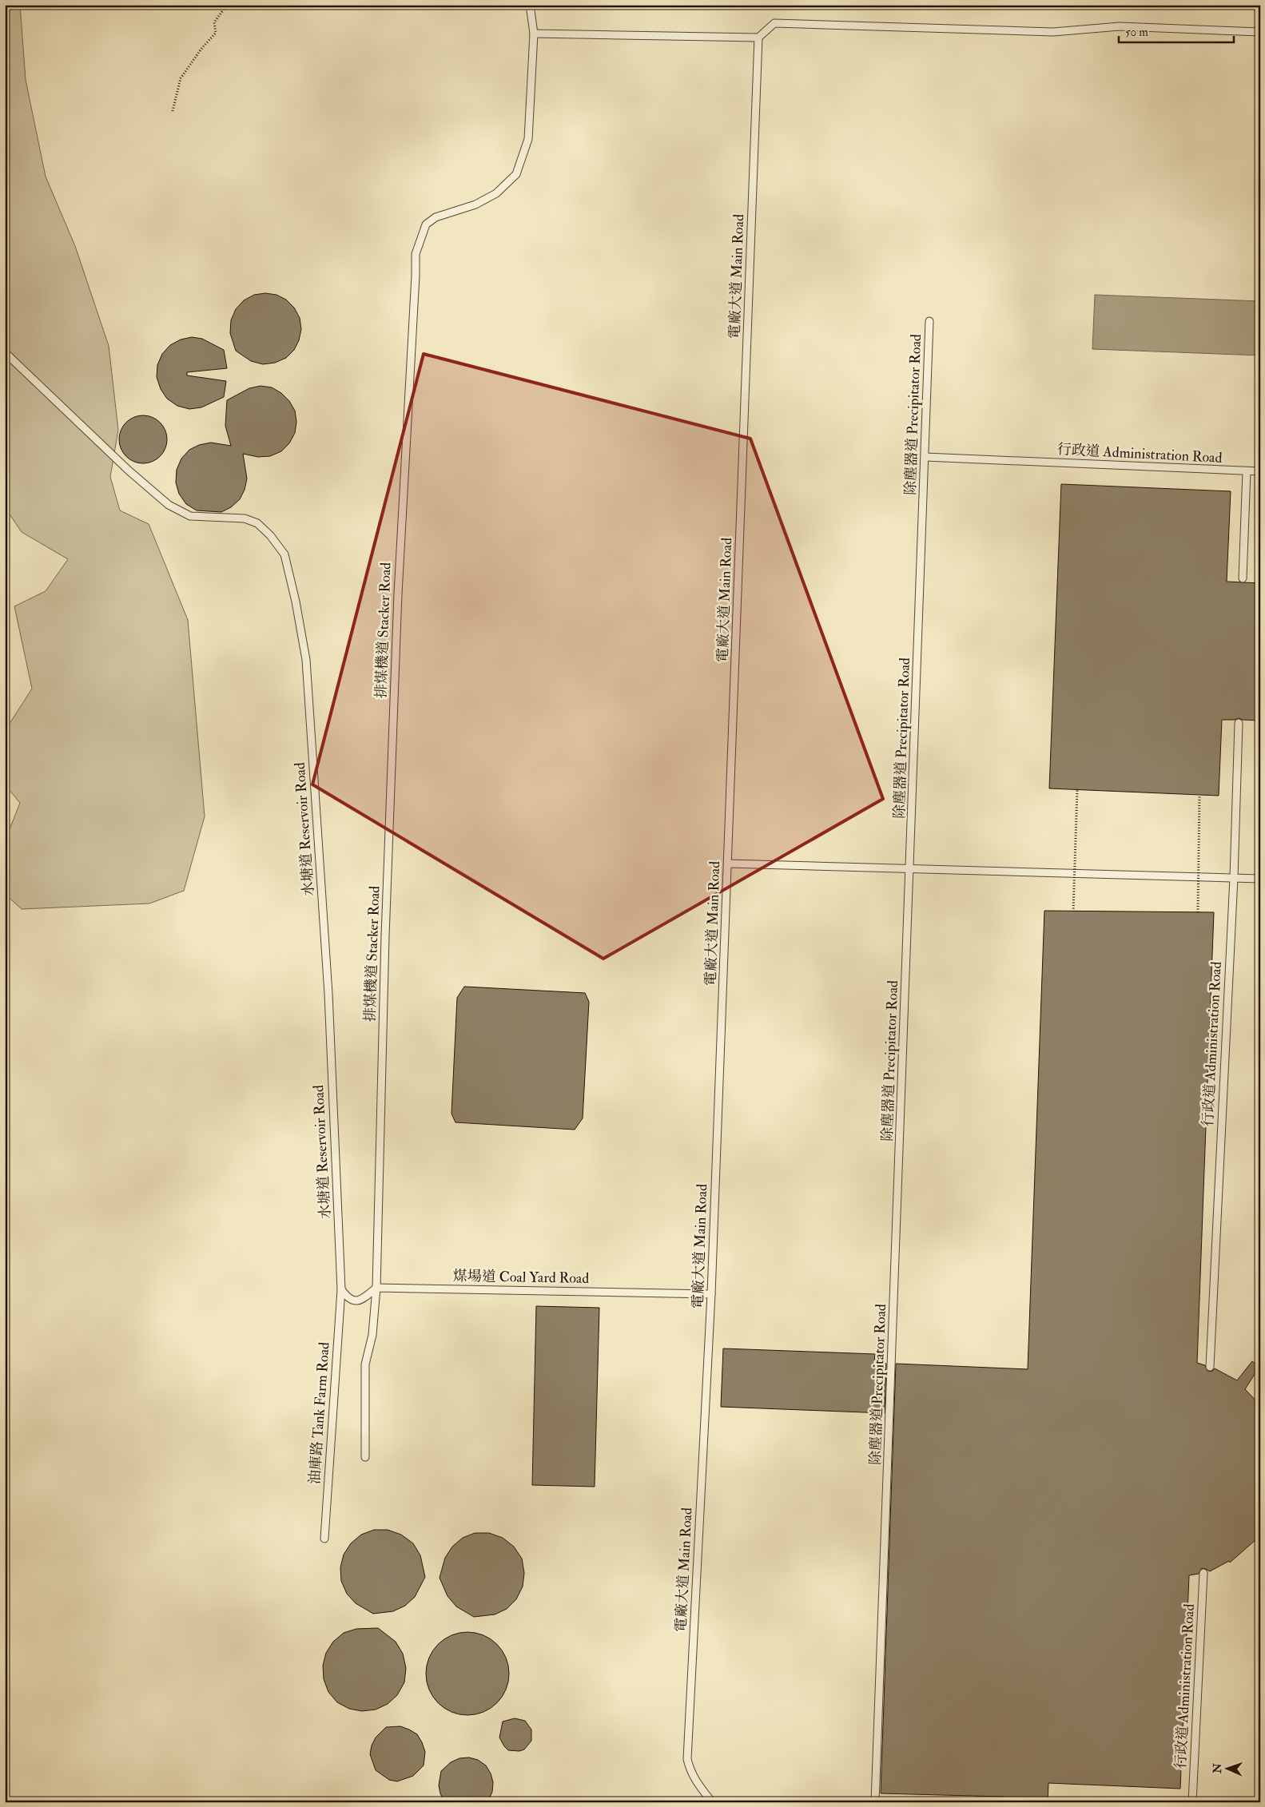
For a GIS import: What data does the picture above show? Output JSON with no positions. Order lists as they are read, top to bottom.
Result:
{
  "streets": {
    "lane": [
      "電廠大道 Main Road",
      "除塵器道 Precipitator Road",
      "行政道 Administration Road",
      "排煤機道 Stacker Road",
      "水塘道 Reservoir Road",
      "煤場道 Coal Yard Road",
      "油庫路 Tank Farm Road"
    ]
  },
  "crossings": [
    ["電廠大道 Main Road", "煤場道 Coal Yard Road"],
    ["除塵器道 Precipitator Road", "行政道 Administration Road"],
    ["排煤機道 Stacker Road", "煤場道 Coal Yard Road"],
    ["水塘道 Reservoir Road", "油庫路 Tank Farm Road"]
  ],
  "scale_bar": "50 m",
  "north": "left"
}
